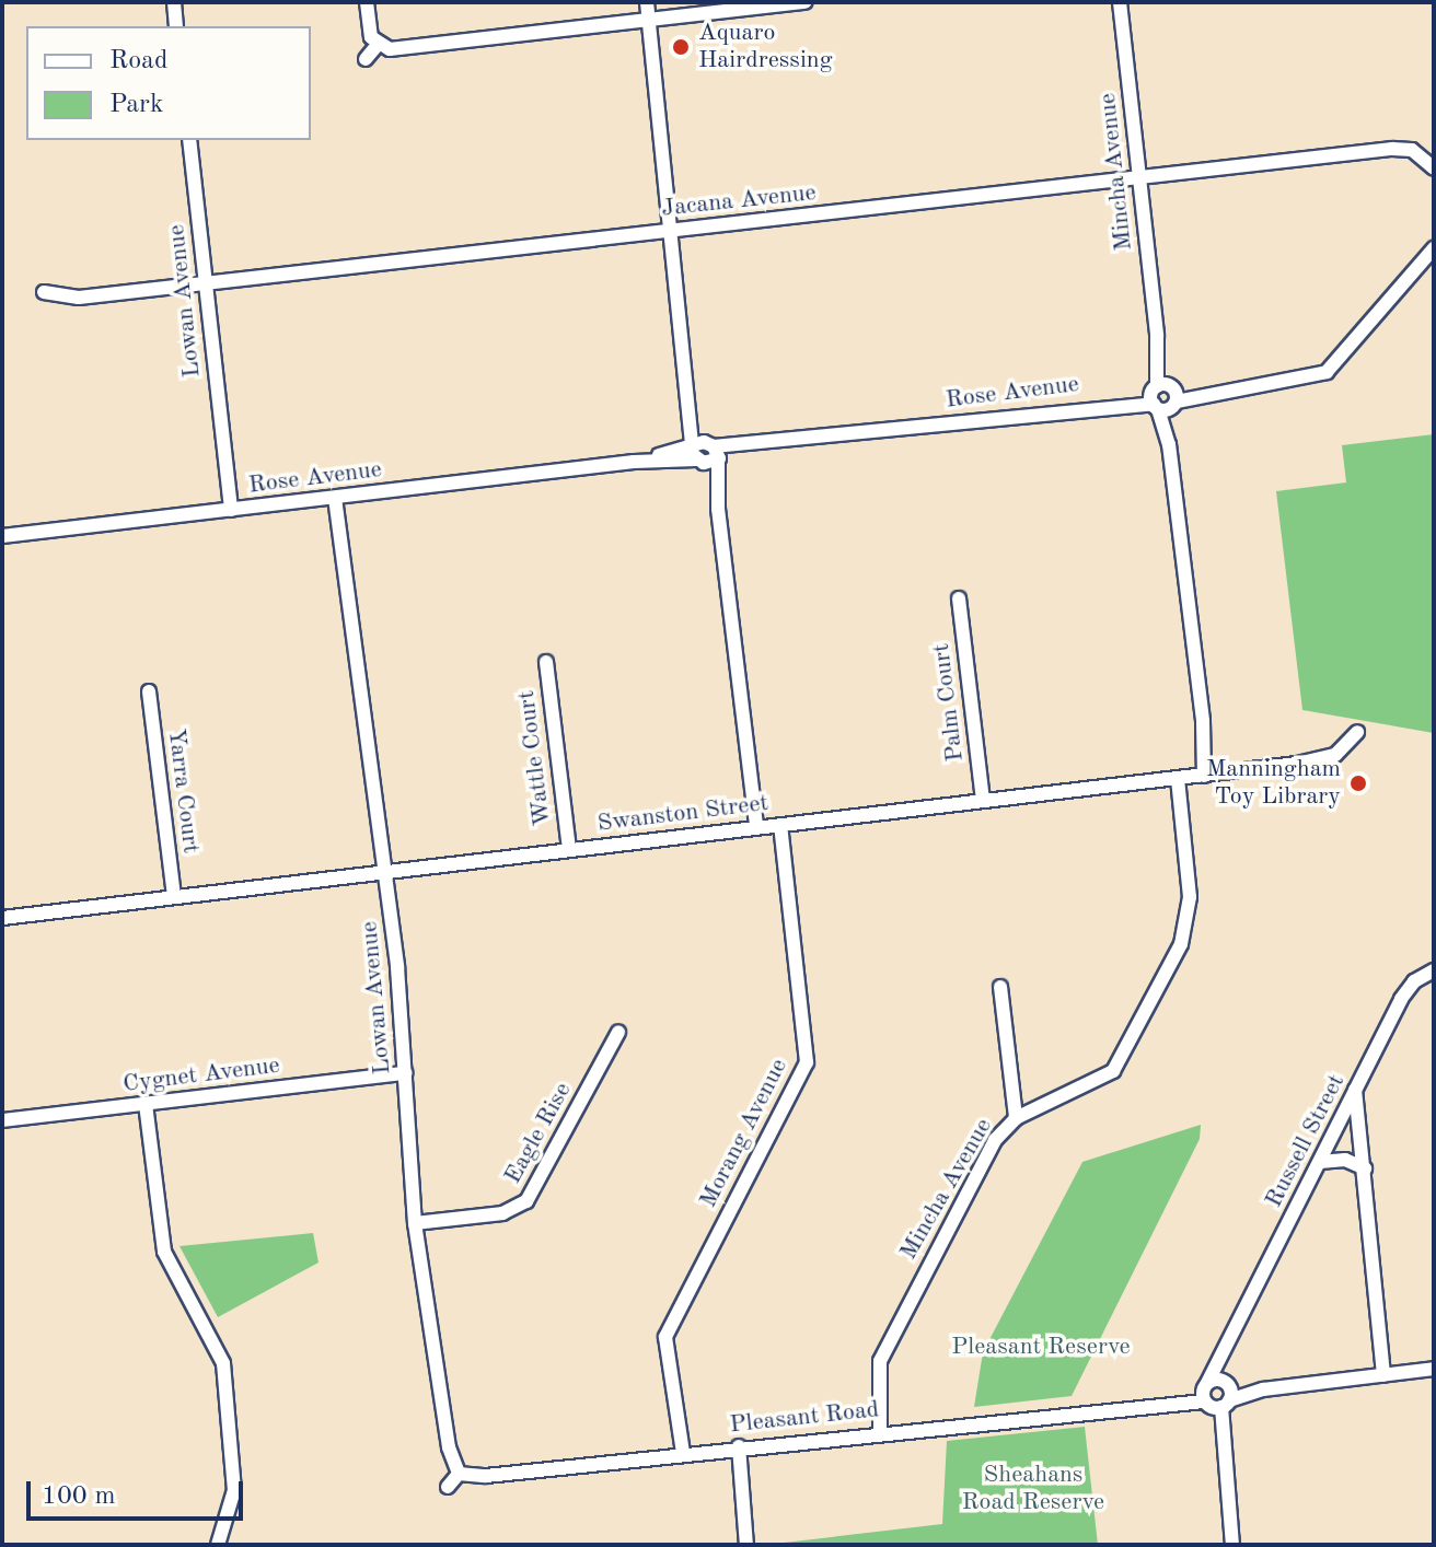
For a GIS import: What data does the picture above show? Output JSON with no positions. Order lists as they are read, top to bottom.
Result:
{
  "streets": {
    "street": [
      "Mincha Avenue",
      "Jacana Avenue",
      "Lowan Avenue",
      "Rose Avenue",
      "Palm Court",
      "Wattle Court",
      "Yarra Court",
      "Swanston Street",
      "Cygnet Avenue",
      "Eagle Rise",
      "Morang Avenue",
      "Russell Street",
      "Pleasant Road"
    ]
  },
  "crossings": [
    ["Mincha Avenue", "Jacana Avenue"],
    ["Mincha Avenue", "Rose Avenue"],
    ["Mincha Avenue", "Swanston Street"],
    ["Mincha Avenue", "Pleasant Road"],
    ["Jacana Avenue", "Lowan Avenue"],
    ["Lowan Avenue", "Rose Avenue"],
    ["Lowan Avenue", "Swanston Street"],
    ["Lowan Avenue", "Cygnet Avenue"],
    ["Lowan Avenue", "Eagle Rise"],
    ["Lowan Avenue", "Pleasant Road"],
    ["Palm Court", "Swanston Street"],
    ["Wattle Court", "Swanston Street"],
    ["Yarra Court", "Swanston Street"],
    ["Swanston Street", "Morang Avenue"],
    ["Morang Avenue", "Pleasant Road"],
    ["Russell Street", "Pleasant Road"]
  ],
  "parks": ["Pleasant Reserve", "Sheahans Road Reserve"],
  "places": ["Aquaro Hairdressing", "Manningham Toy Library"],
  "legend": ["Road", "Park"],
  "scale_bar": "100 m"
}
